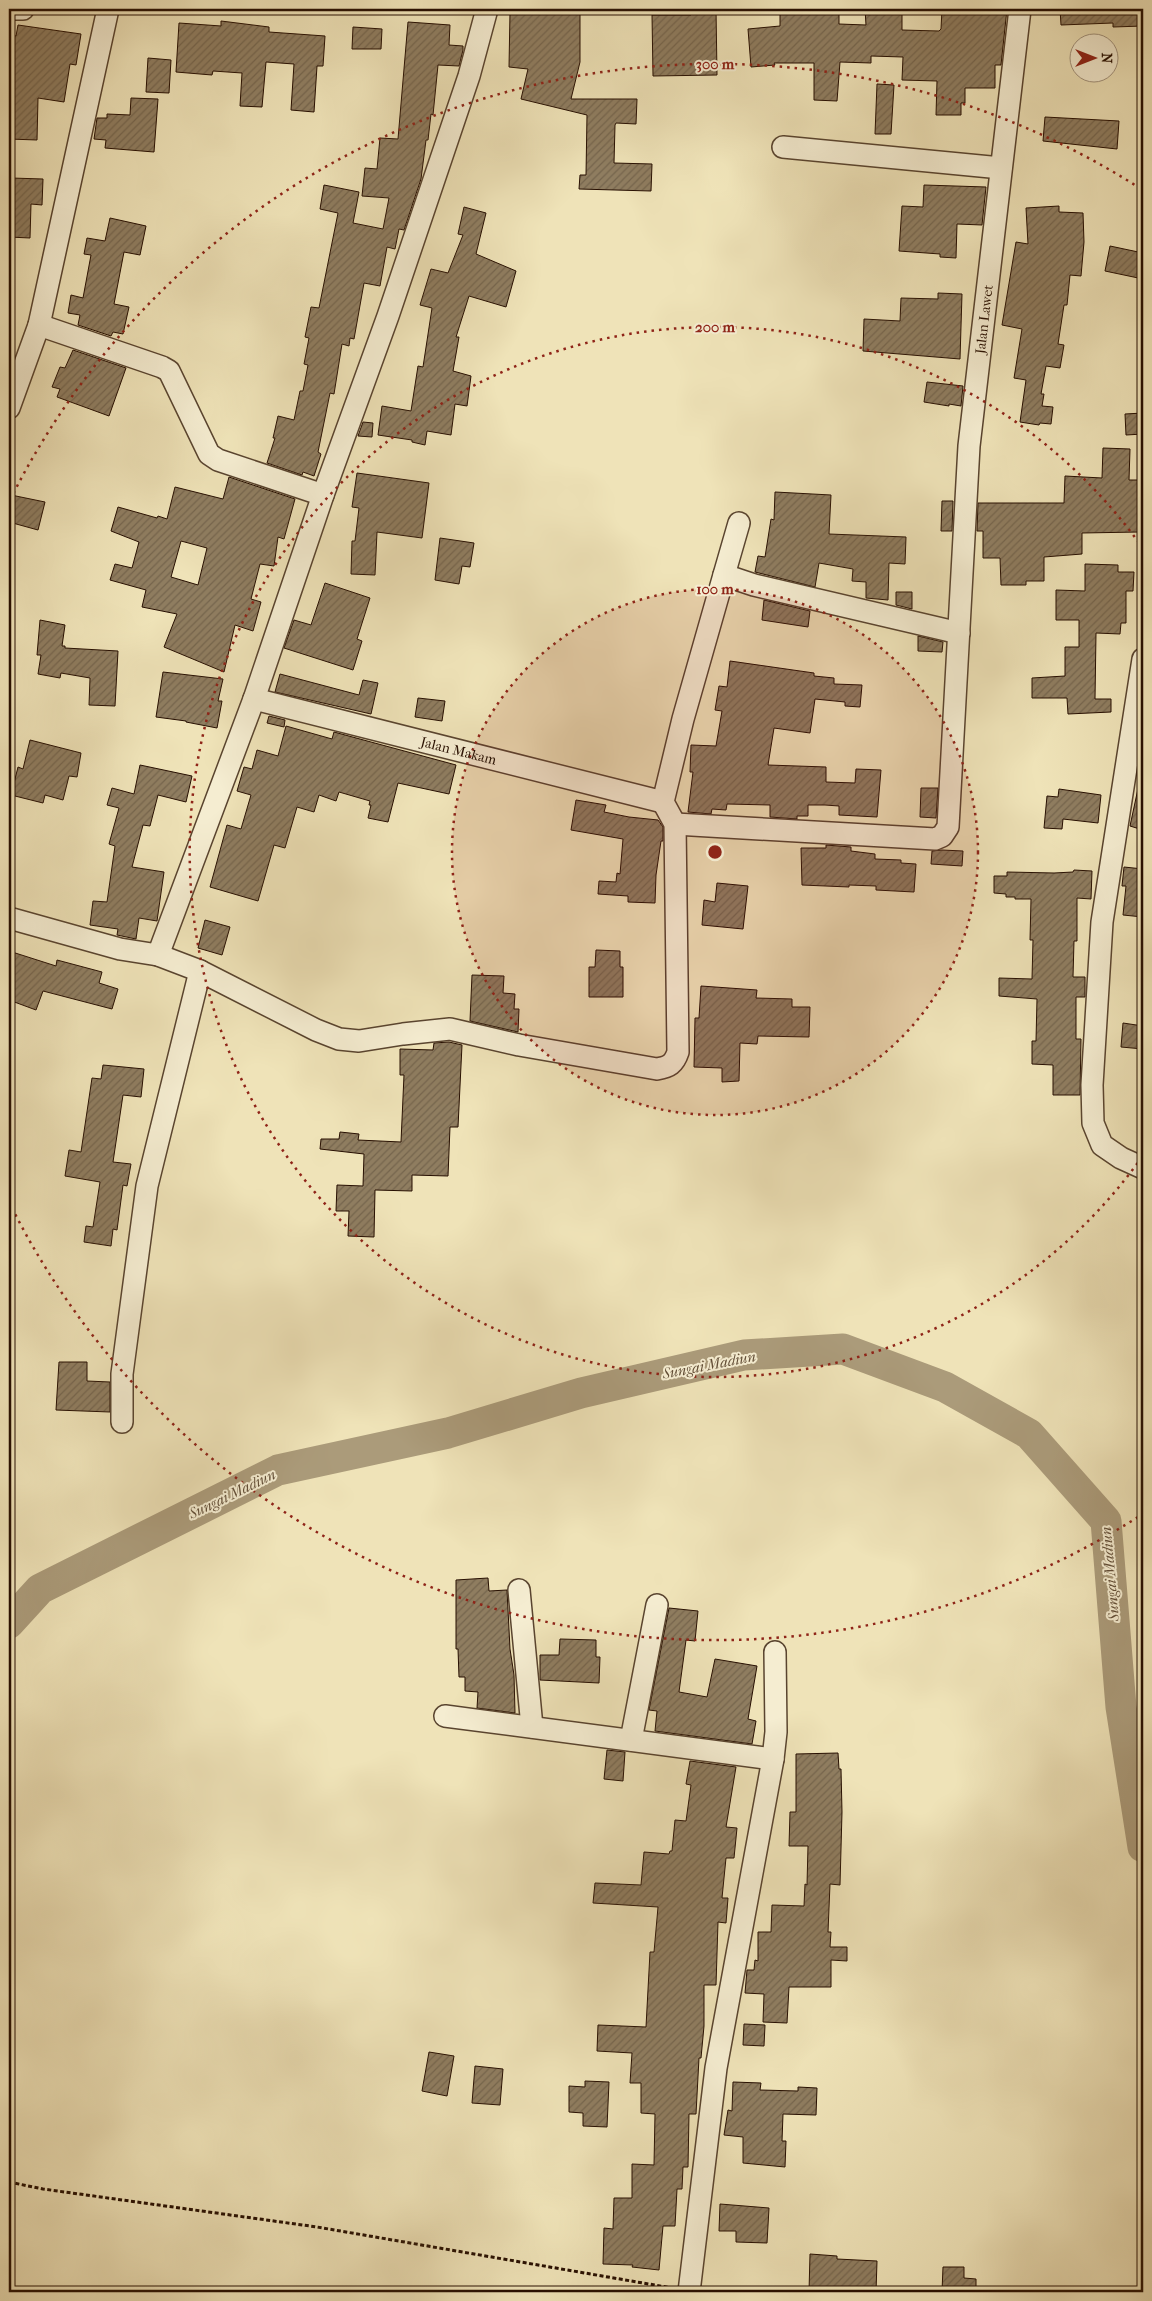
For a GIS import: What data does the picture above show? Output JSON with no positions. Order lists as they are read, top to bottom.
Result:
{
  "streets": {
    "street": ["Jalan Lawet", "Jalan Makam"]
  },
  "water": ["Sungai Madiun"],
  "north": "right",
  "rings": ["300 m", "200 m", "100 m"]
}
